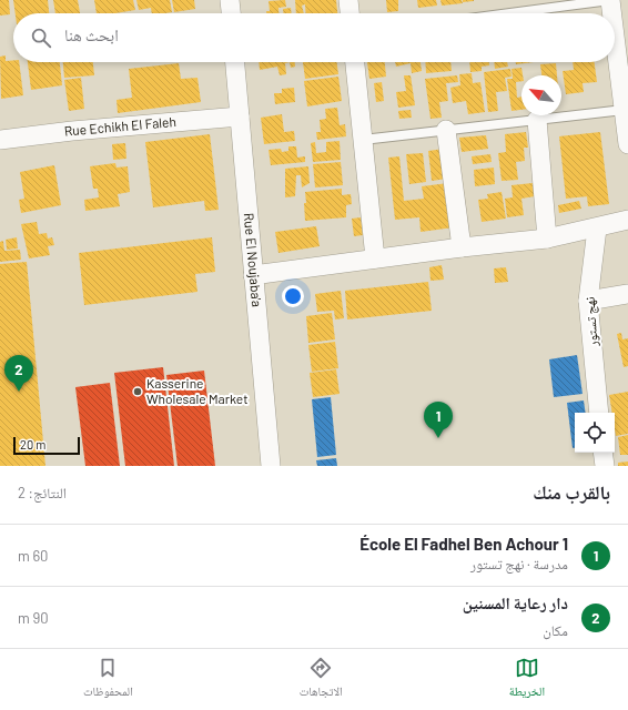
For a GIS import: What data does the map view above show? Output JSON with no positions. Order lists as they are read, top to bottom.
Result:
{
  "streets": {
    "street": ["Rue Echikh El Faleh", "Rue El Noujaba'a", "نهج تستور"]
  },
  "crossings": [
    ["Rue Echikh El Faleh", "Rue El Noujaba'a"]
  ],
  "places": ["Kasserine Wholesale Market"],
  "scale_bar": "20 m",
  "north": "top left",
  "page": {
    "search": "ابحث هنا",
    "pins": ["2", "1"],
    "scale": "20 m",
    "heading": ["بالقرب منك", "النتائج: 2"],
    "list": [
      {
        "mark": "1",
        "name": "École El Fadhel Ben Achour 1",
        "note": "مدرسة · نهج تستور",
        "value": "60 m"
      },
      {
        "mark": "2",
        "name": "دار رعاية المسنين",
        "note": "مكان",
        "value": "90 m"
      }
    ],
    "nav": ["الخريطة", "الاتجاهات", "المحفوظات"]
  }
}
